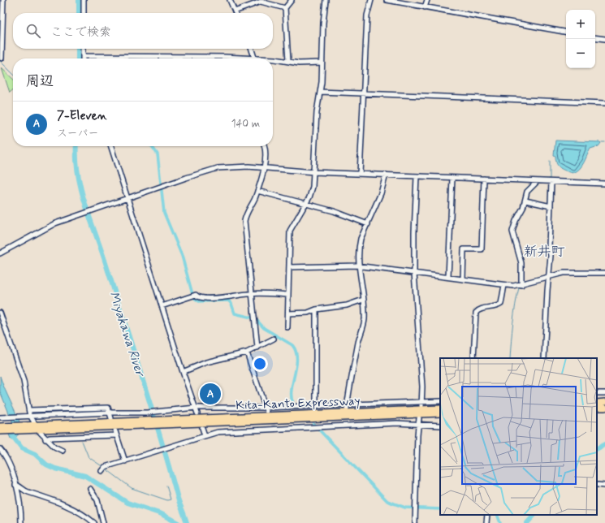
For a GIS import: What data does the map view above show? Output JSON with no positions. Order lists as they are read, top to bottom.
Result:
{
  "streets": {
    "highway": ["Kita-Kanto Expressway"]
  },
  "districts": ["新井町"],
  "water": ["Miyakawa River"],
  "page": {
    "map_buttons": ["+", "−"],
    "search": "ここで検索",
    "heading": "周辺",
    "list": [
      {
        "mark": "A",
        "name": "7-Eleven",
        "note": "スーパー",
        "value": "140 m"
      }
    ],
    "pins": "A"
  }
}
